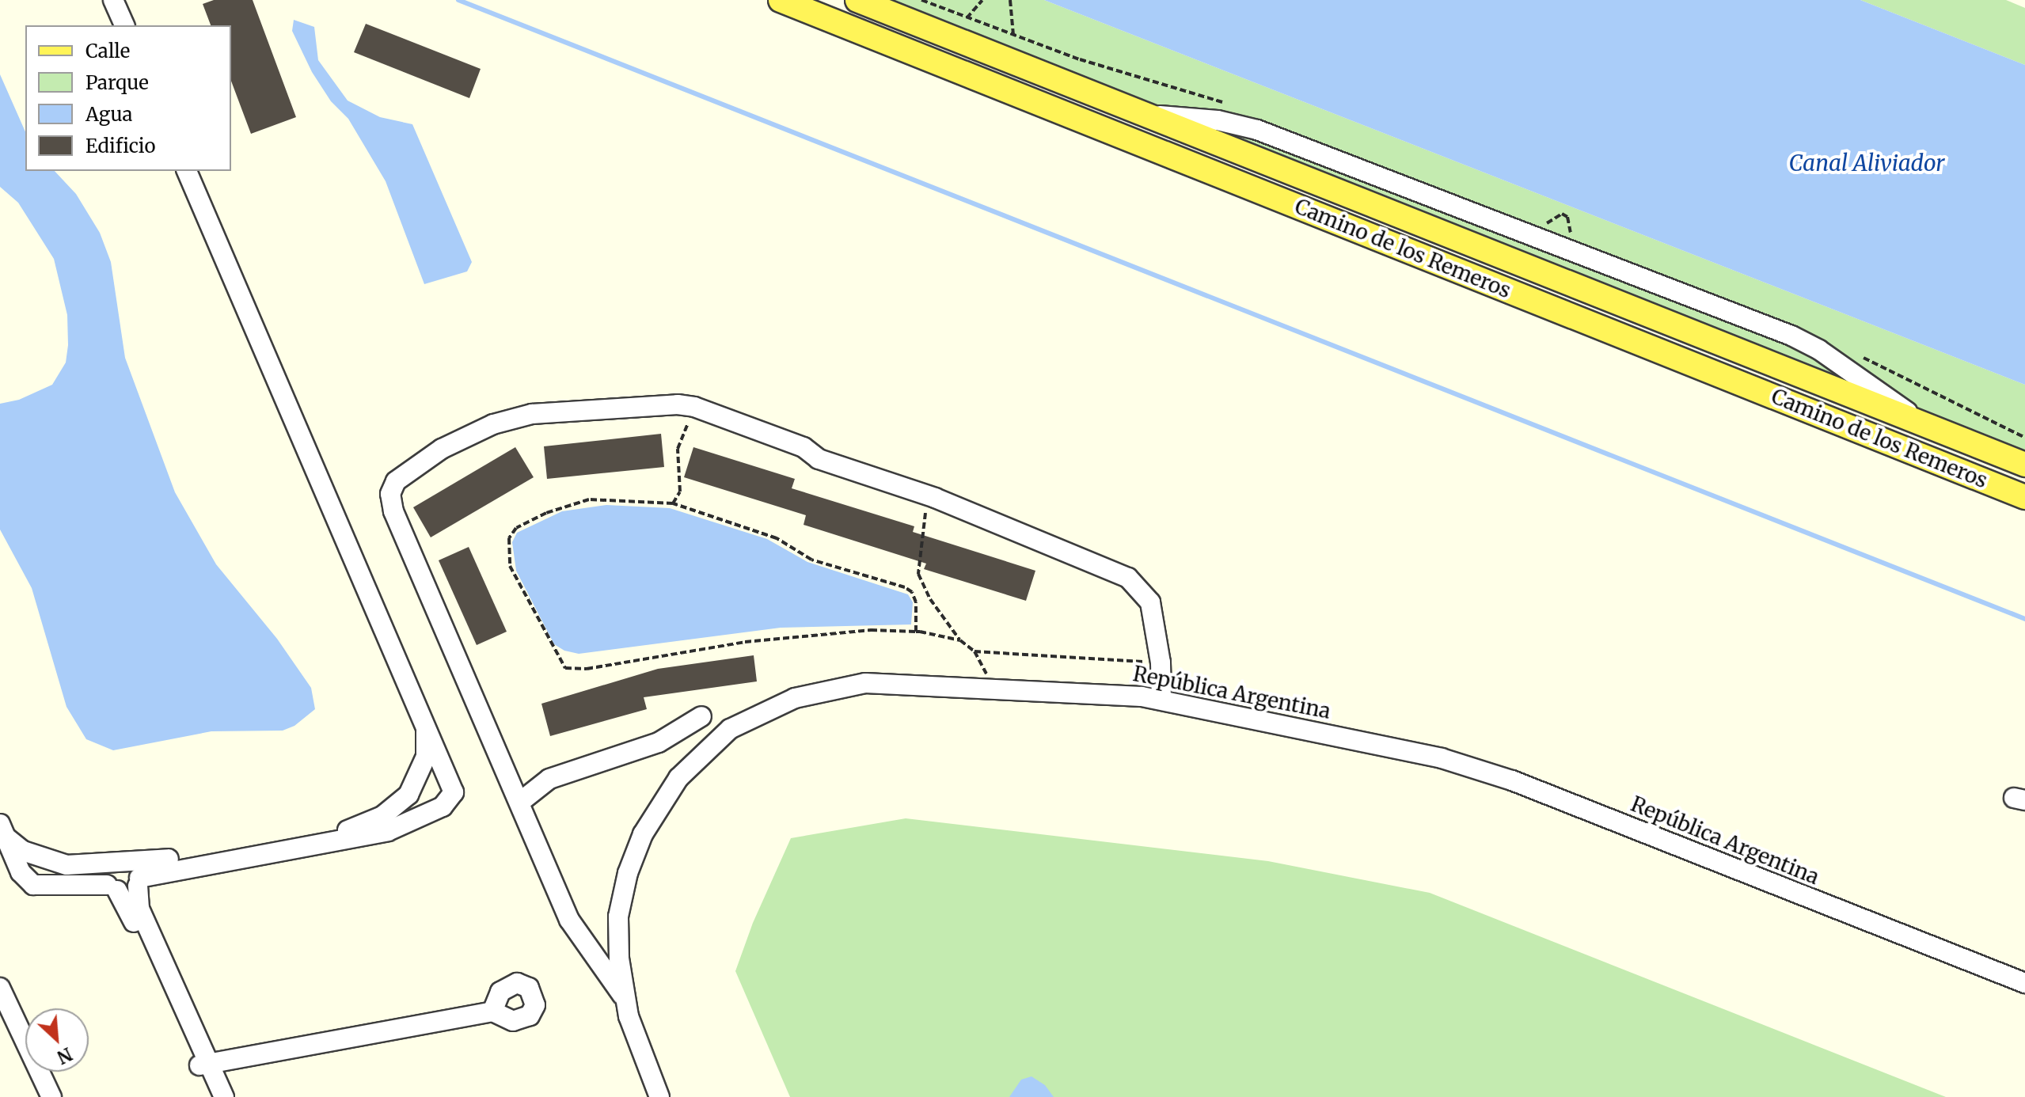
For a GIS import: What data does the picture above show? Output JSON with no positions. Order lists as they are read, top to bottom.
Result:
{
  "streets": {
    "main road": ["Camino de los Remeros"],
    "street": ["República Argentina"]
  },
  "water": ["Canal Aliviador"],
  "legend": [
    "Calle",
    "Parque",
    "Agua",
    "Edificio"
  ],
  "north": "bottom right"
}
